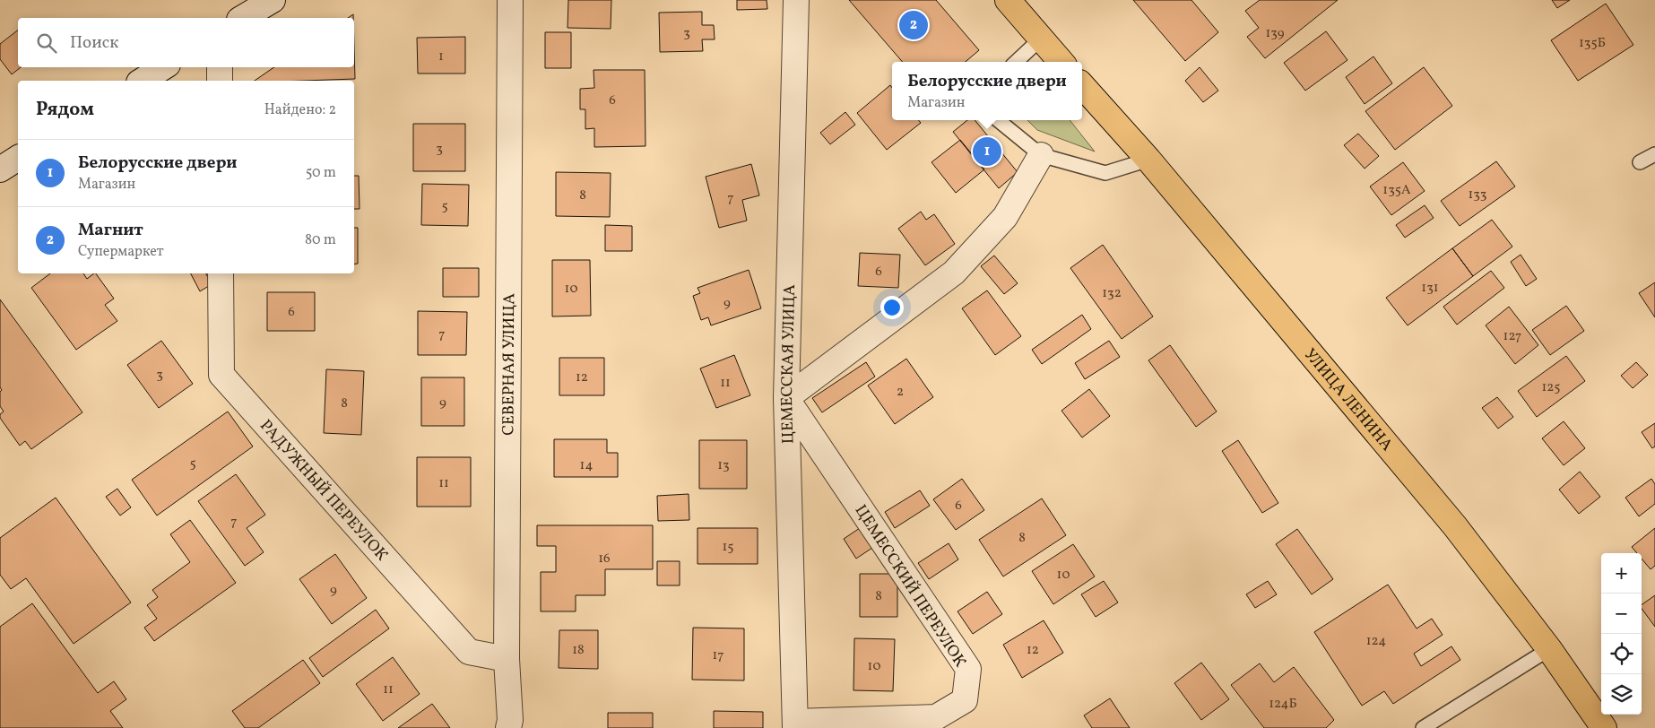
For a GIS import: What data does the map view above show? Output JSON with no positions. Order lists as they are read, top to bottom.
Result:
{
  "streets": {
    "highway": ["УЛИЦА ЛЕНИНА"],
    "street": [
      "СЕВЕРНАЯ УЛИЦА",
      "ЦЕМЕССКАЯ УЛИЦА",
      "РАДУЖНЫЙ ПЕРЕУЛОК",
      "ЦЕМЕССКИЙ ПЕРЕУЛОК"
    ]
  },
  "crossings": [
    ["СЕВЕРНАЯ УЛИЦА", "РАДУЖНЫЙ ПЕРЕУЛОК"],
    ["ЦЕМЕССКАЯ УЛИЦА", "ЦЕМЕССКИЙ ПЕРЕУЛОК"]
  ],
  "house_numbers": [
    "3",
    "139",
    "135Б",
    "1",
    "6",
    "3",
    "135А",
    "133",
    "8",
    "7",
    "5",
    "6",
    "131",
    "10",
    "132",
    "9",
    "6",
    "7",
    "127",
    "3",
    "12",
    "11",
    "125",
    "2",
    "9",
    "8",
    "5",
    "14",
    "13",
    "11",
    "6",
    "7",
    "8",
    "15",
    "16",
    "10",
    "9",
    "8",
    "124",
    "18",
    "12",
    "17",
    "10",
    "11",
    "124Б"
  ],
  "page": {
    "pins": ["2", "1"],
    "search": "Поиск",
    "popup": ["Белорусские двери", "Магазин"],
    "heading": ["Рядом", "Найдено: 2"],
    "list": [
      {
        "mark": "1",
        "name": "Белорусские двери",
        "note": "Магазин",
        "value": "50 m"
      },
      {
        "mark": "2",
        "name": "Магнит",
        "note": "Супермаркет",
        "value": "80 m"
      }
    ],
    "map_buttons": ["+", "−"]
  }
}
